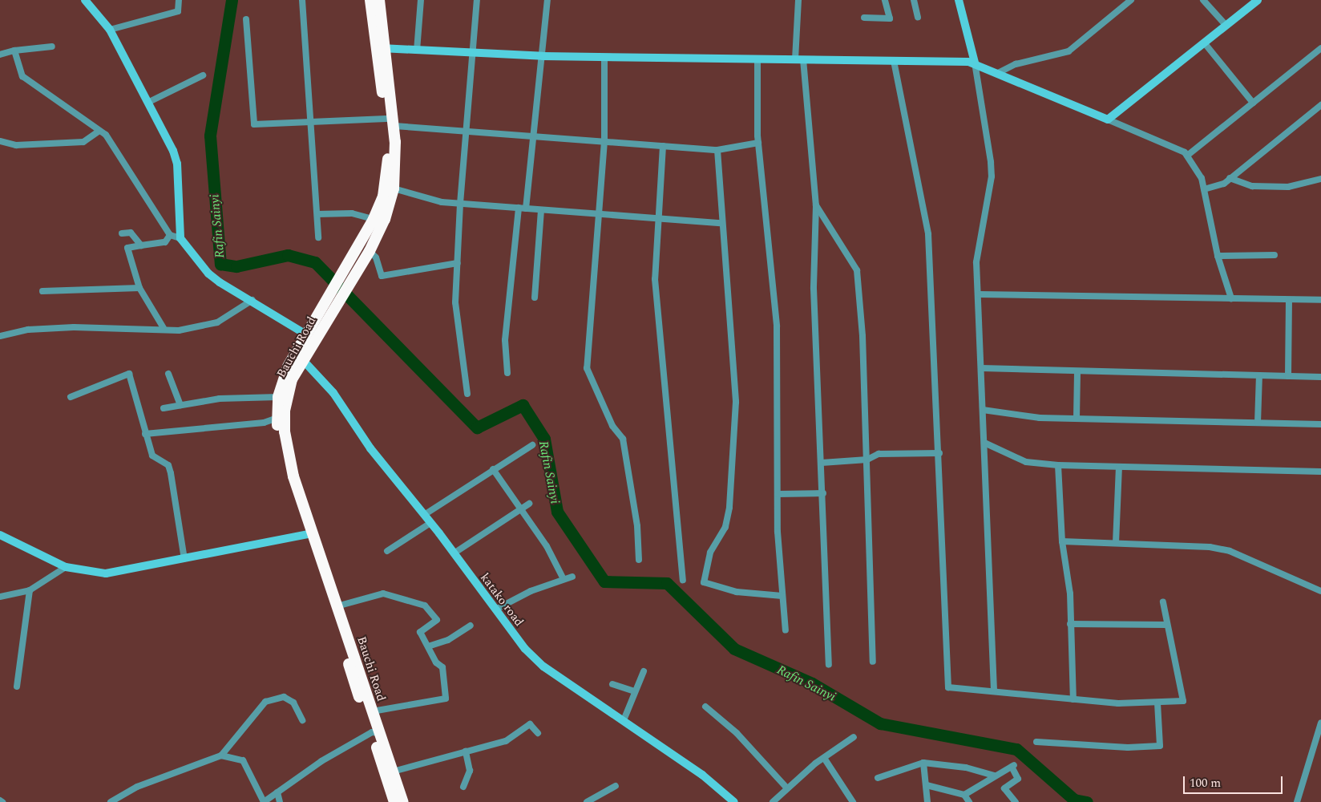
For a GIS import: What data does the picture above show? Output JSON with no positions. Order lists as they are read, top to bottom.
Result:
{
  "streets": {
    "highway": ["Bauchi Road"],
    "street": ["katako road"]
  },
  "crossings": [
    ["Bauchi Road", "katako road"]
  ],
  "water": ["Rafin Sainyi"],
  "scale_bar": "100 m"
}
